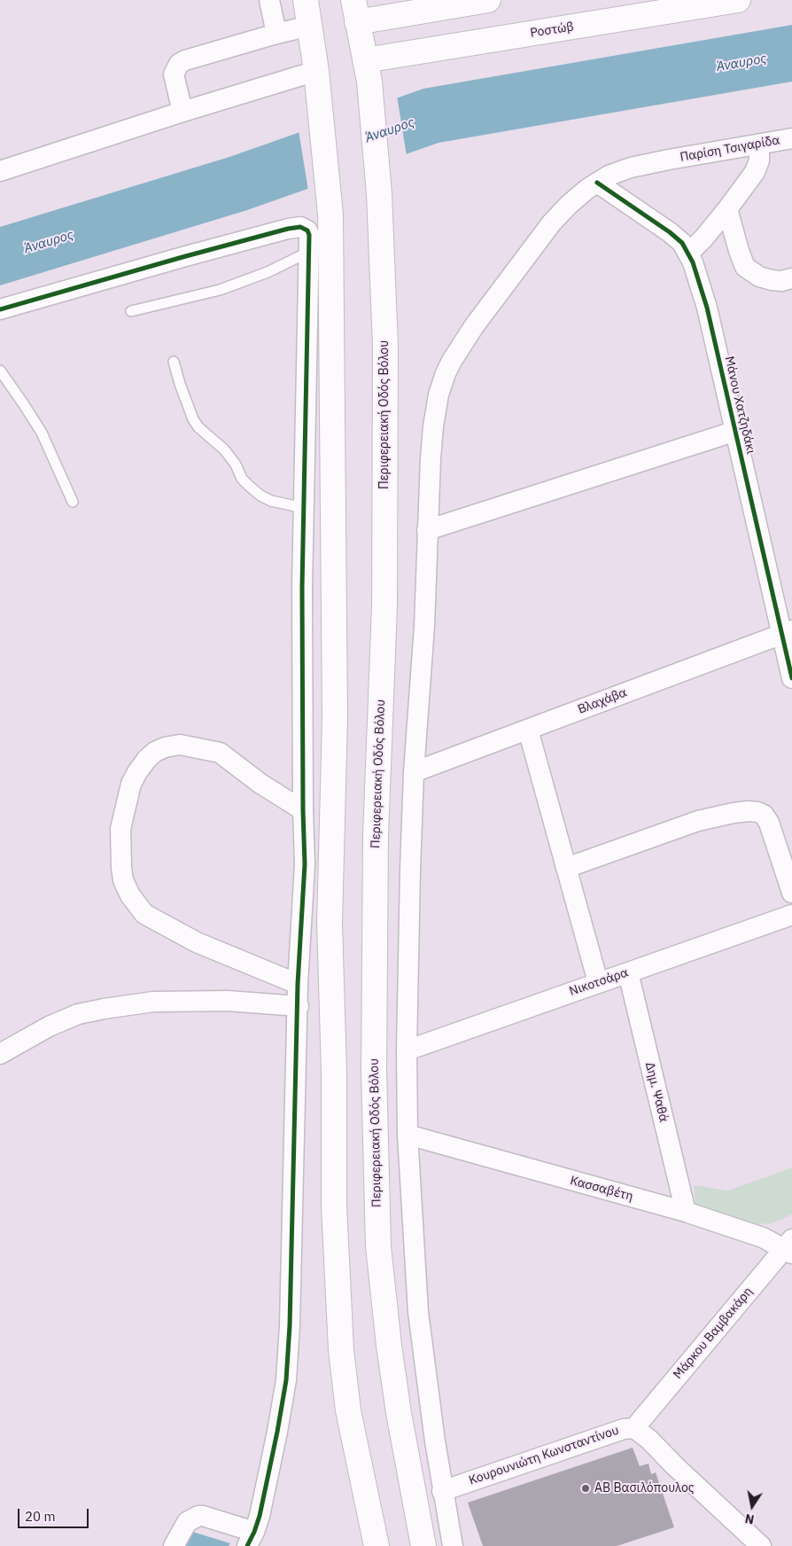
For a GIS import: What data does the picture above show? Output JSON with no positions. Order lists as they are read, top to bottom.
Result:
{
  "streets": {
    "main road": ["Ροστώβ", "Περιφερειακή Οδός Βόλου"],
    "street": [
      "Παρίση Τσιγαρίδα",
      "Μάνου Χατζηδάκι",
      "Βλαχάβα",
      "Νικοτσάρα",
      "Δημ. Ψαθά",
      "Κασσαβέτη",
      "Μάρκου Βαμβακάρη",
      "Κουρουνιώτη Κωνσταντίνου"
    ]
  },
  "crossings": [
    ["Ροστώβ", "Περιφερειακή Οδός Βόλου"],
    ["Παρίση Τσιγαρίδα", "Μάνου Χατζηδάκι"],
    ["Παρίση Τσιγαρίδα", "Βλαχάβα"],
    ["Παρίση Τσιγαρίδα", "Νικοτσάρα"],
    ["Παρίση Τσιγαρίδα", "Κασσαβέτη"],
    ["Παρίση Τσιγαρίδα", "Κουρουνιώτη Κωνσταντίνου"],
    ["Μάνου Χατζηδάκι", "Βλαχάβα"],
    ["Νικοτσάρα", "Δημ. Ψαθά"],
    ["Δημ. Ψαθά", "Κασσαβέτη"],
    ["Κασσαβέτη", "Μάρκου Βαμβακάρη"],
    ["Μάρκου Βαμβακάρη", "Κουρουνιώτη Κωνσταντίνου"]
  ],
  "water": ["Άναυρος"],
  "places": ["ΑΒ Βασιλόπουλος"],
  "scale_bar": "20 m",
  "north": "bottom"
}
